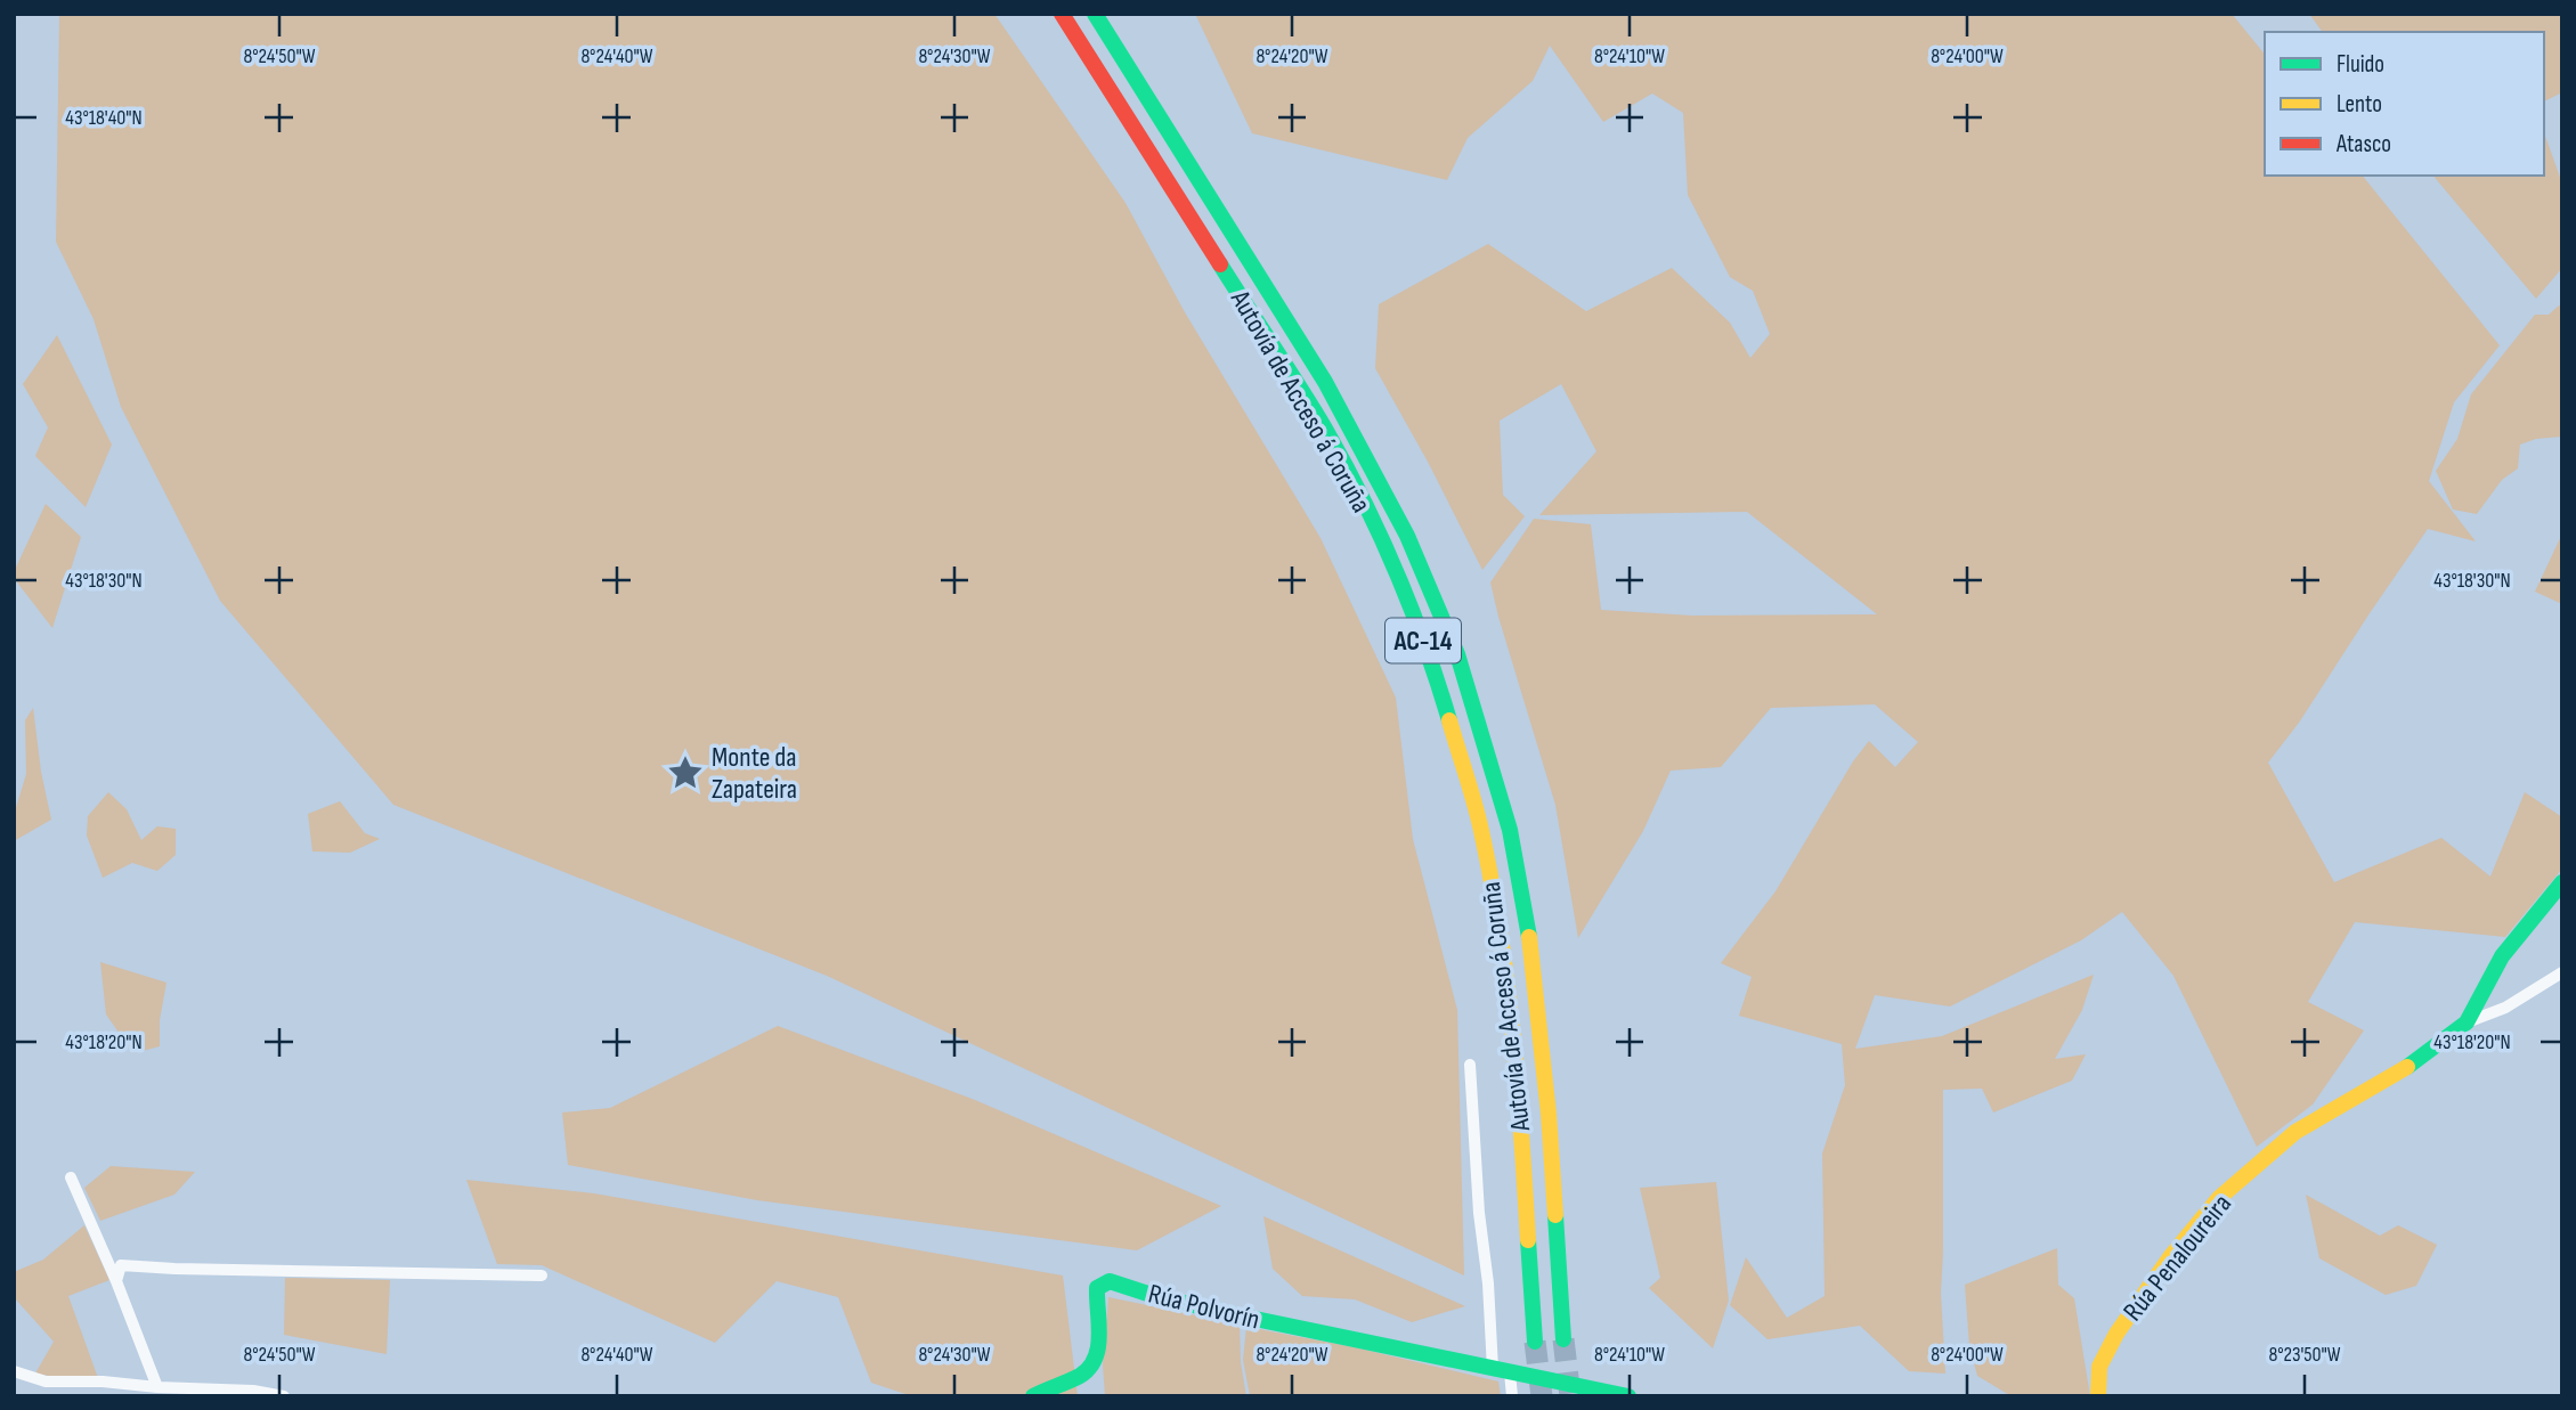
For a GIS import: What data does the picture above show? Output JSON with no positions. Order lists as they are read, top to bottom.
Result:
{
  "streets": {
    "main road": [
      "Autovía de Acceso á Coruña",
      "AC-14",
      "Rúa Penaloureira",
      "Rúa Polvorín"
    ]
  },
  "places": {
    "place": ["Monte da Zapateira"]
  },
  "legend": ["Fluido", "Lento", "Atasco"],
  "coordinates": [
    "8°24'50\"W",
    "8°24'40\"W",
    "8°24'30\"W",
    "8°24'20\"W",
    "8°24'10\"W",
    "8°24'00\"W",
    "43°18'40\"N",
    "43°18'30\"N",
    "43°18'20\"N",
    "8°23'50\"W"
  ]
}
